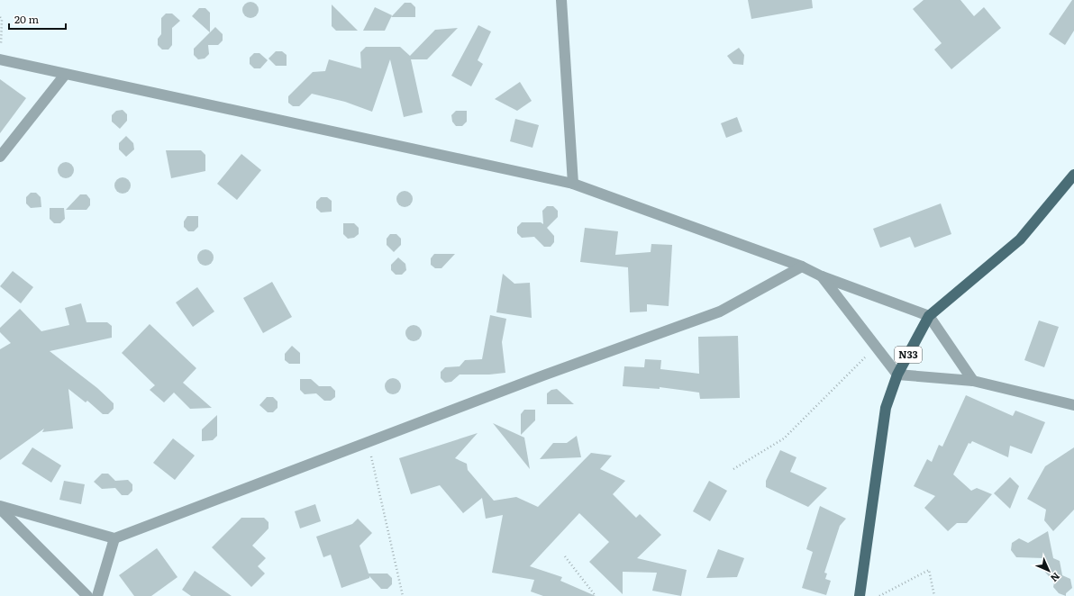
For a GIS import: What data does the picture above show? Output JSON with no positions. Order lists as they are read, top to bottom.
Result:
{
  "streets": {
    "main road": ["N33"]
  },
  "scale_bar": "20 m",
  "north": "bottom right"
}
